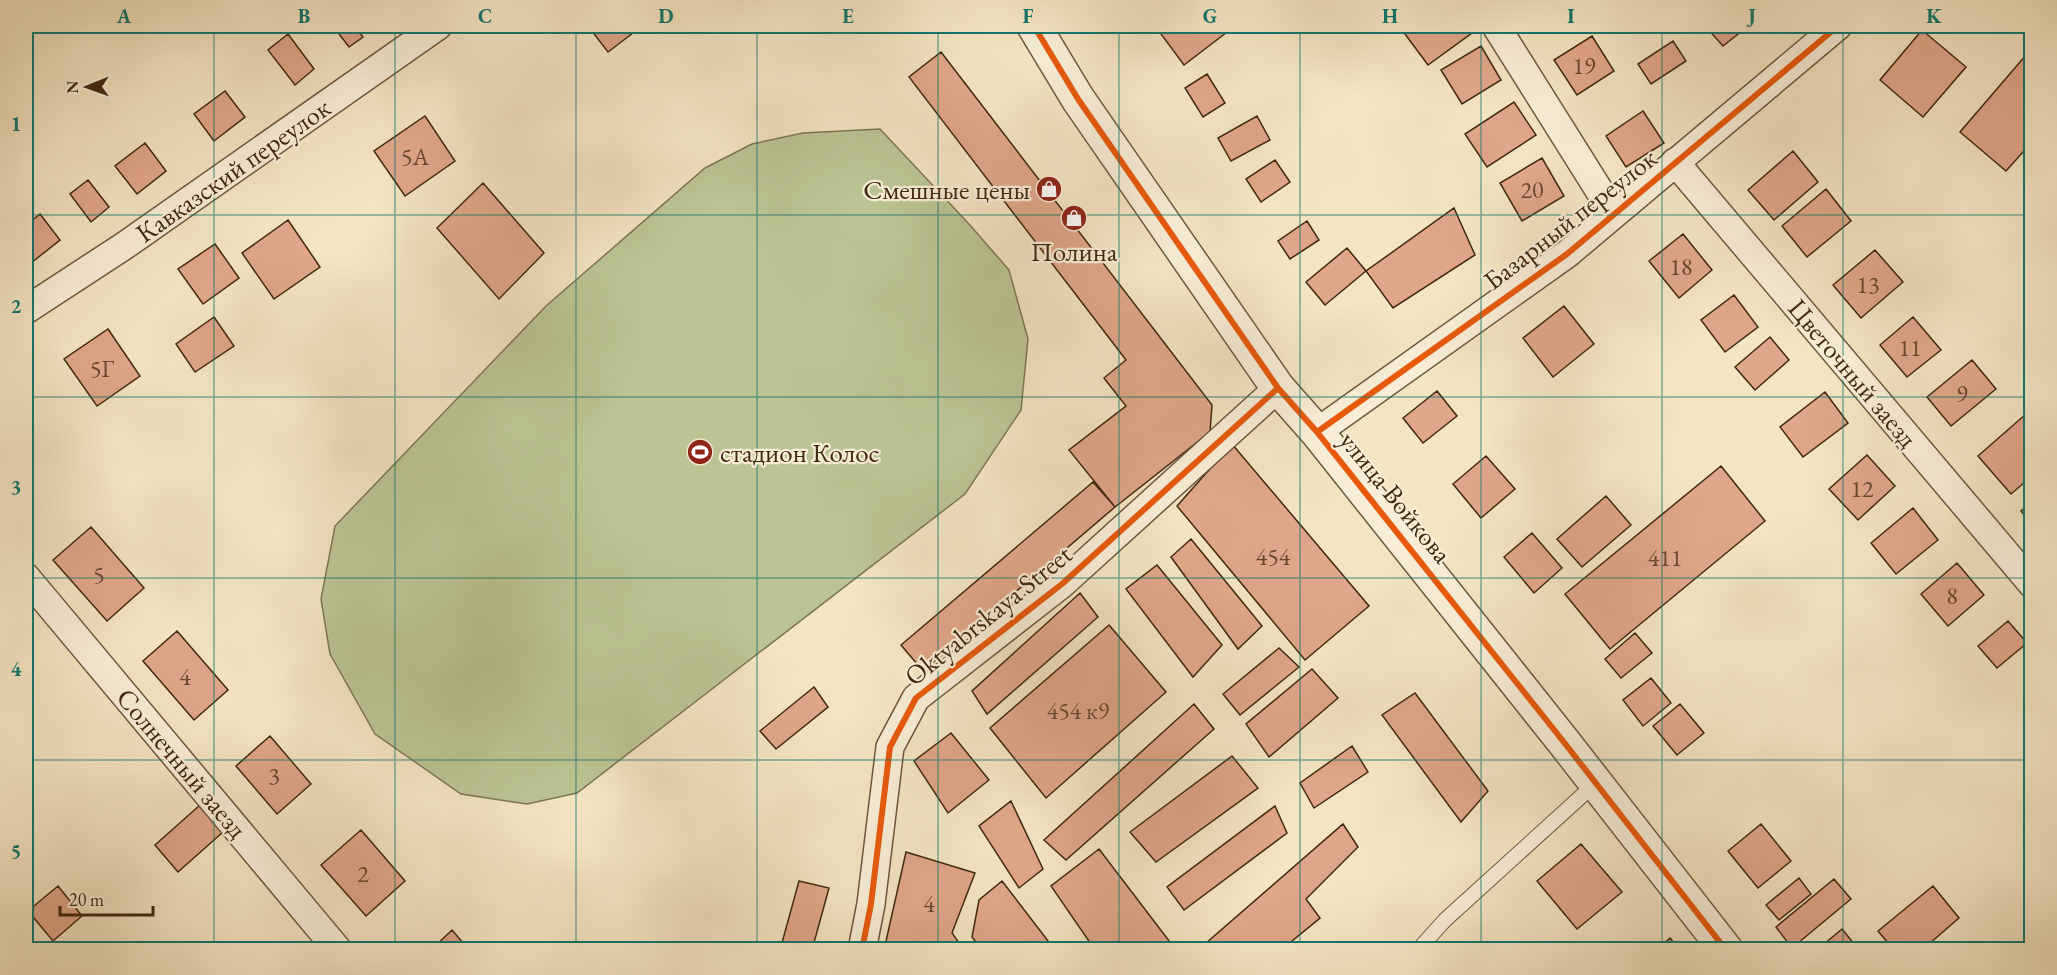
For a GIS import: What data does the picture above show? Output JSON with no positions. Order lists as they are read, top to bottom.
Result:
{
  "streets": {
    "street": [
      "Кавказский переулок",
      "Базарный переулок",
      "Цветочный заезд",
      "улица Войкова",
      "Oktyabrskaya Street",
      "Солнечный заезд"
    ]
  },
  "crossings": [
    ["Базарный переулок", "Цветочный заезд"],
    ["Базарный переулок", "улица Войкова"],
    ["улица Войкова", "Oktyabrskaya Street"]
  ],
  "places": {
    "shop": ["Смешные цены", "Полина"],
    "sports": ["стадион Колос"]
  },
  "house_numbers": [
    "19",
    "5А",
    "20",
    "18",
    "13",
    "11",
    "5Г",
    "9",
    "12",
    "454",
    "411",
    "5",
    "8",
    "4",
    "454 к9",
    "3",
    "2",
    "4"
  ],
  "scale_bar": "20 m",
  "north": "left",
  "grid": {
    "columns": [
      "A",
      "B",
      "C",
      "D",
      "E",
      "F",
      "G",
      "H",
      "I",
      "J",
      "K"
    ],
    "rows": [
      "1",
      "2",
      "3",
      "4",
      "5"
    ]
  }
}
